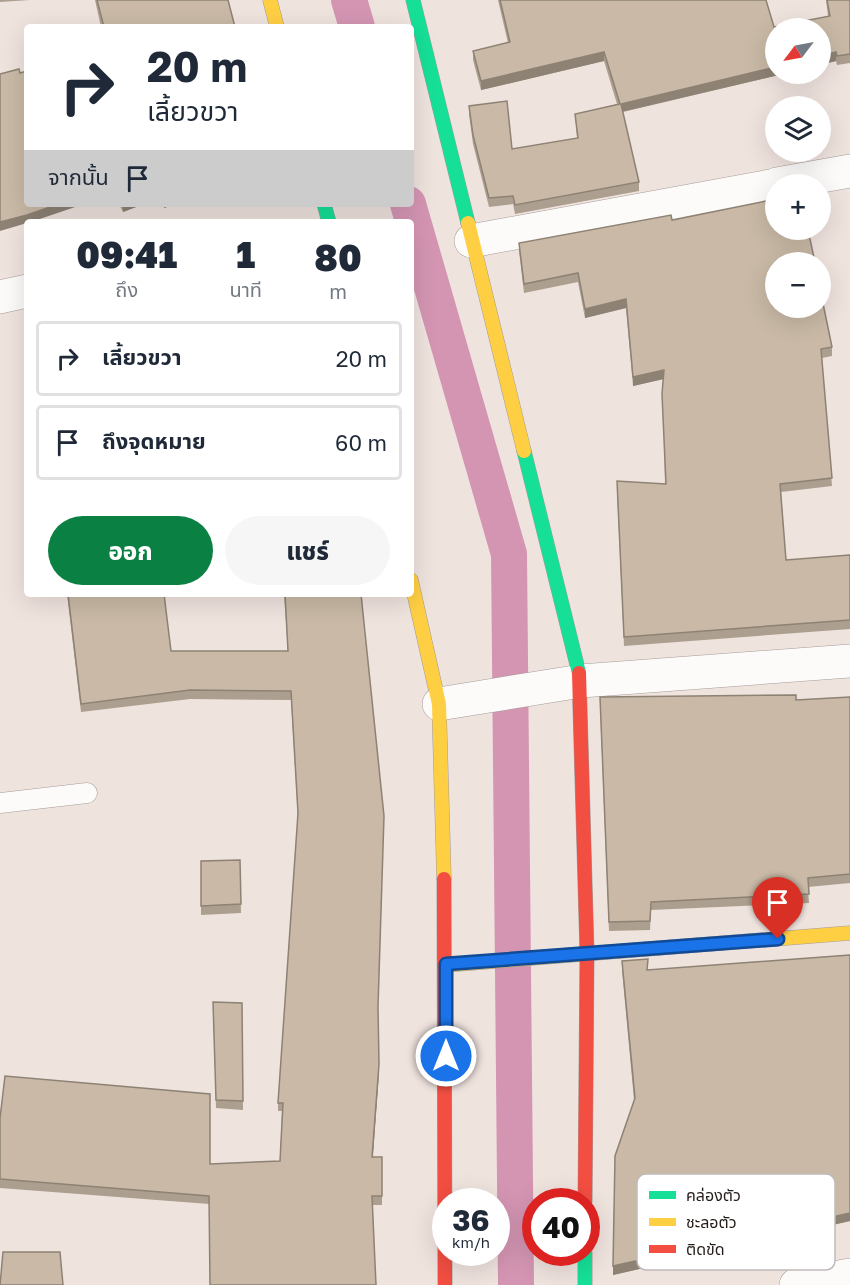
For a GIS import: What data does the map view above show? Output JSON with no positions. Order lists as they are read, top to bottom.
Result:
{
  "legend": ["คล่องตัว", "ชะลอตัว", "ติดขัด"],
  "north": "bottom left",
  "page": {
    "map_buttons": ["+", "−"],
    "turn": ["20 m", "เลี้ยวขวา"],
    "then": "จากนั้น",
    "eta": [
      "09:41",
      "ถึง",
      "1",
      "นาที",
      "80",
      "m"
    ],
    "list": [
      {
        "name": "เลี้ยวขวา",
        "value": "20 m"
      },
      {
        "name": "ถึงจุดหมาย",
        "value": "60 m"
      }
    ],
    "buttons": ["ออก", "แชร์"],
    "speed": "36 km/h",
    "limit": "40"
  }
}
